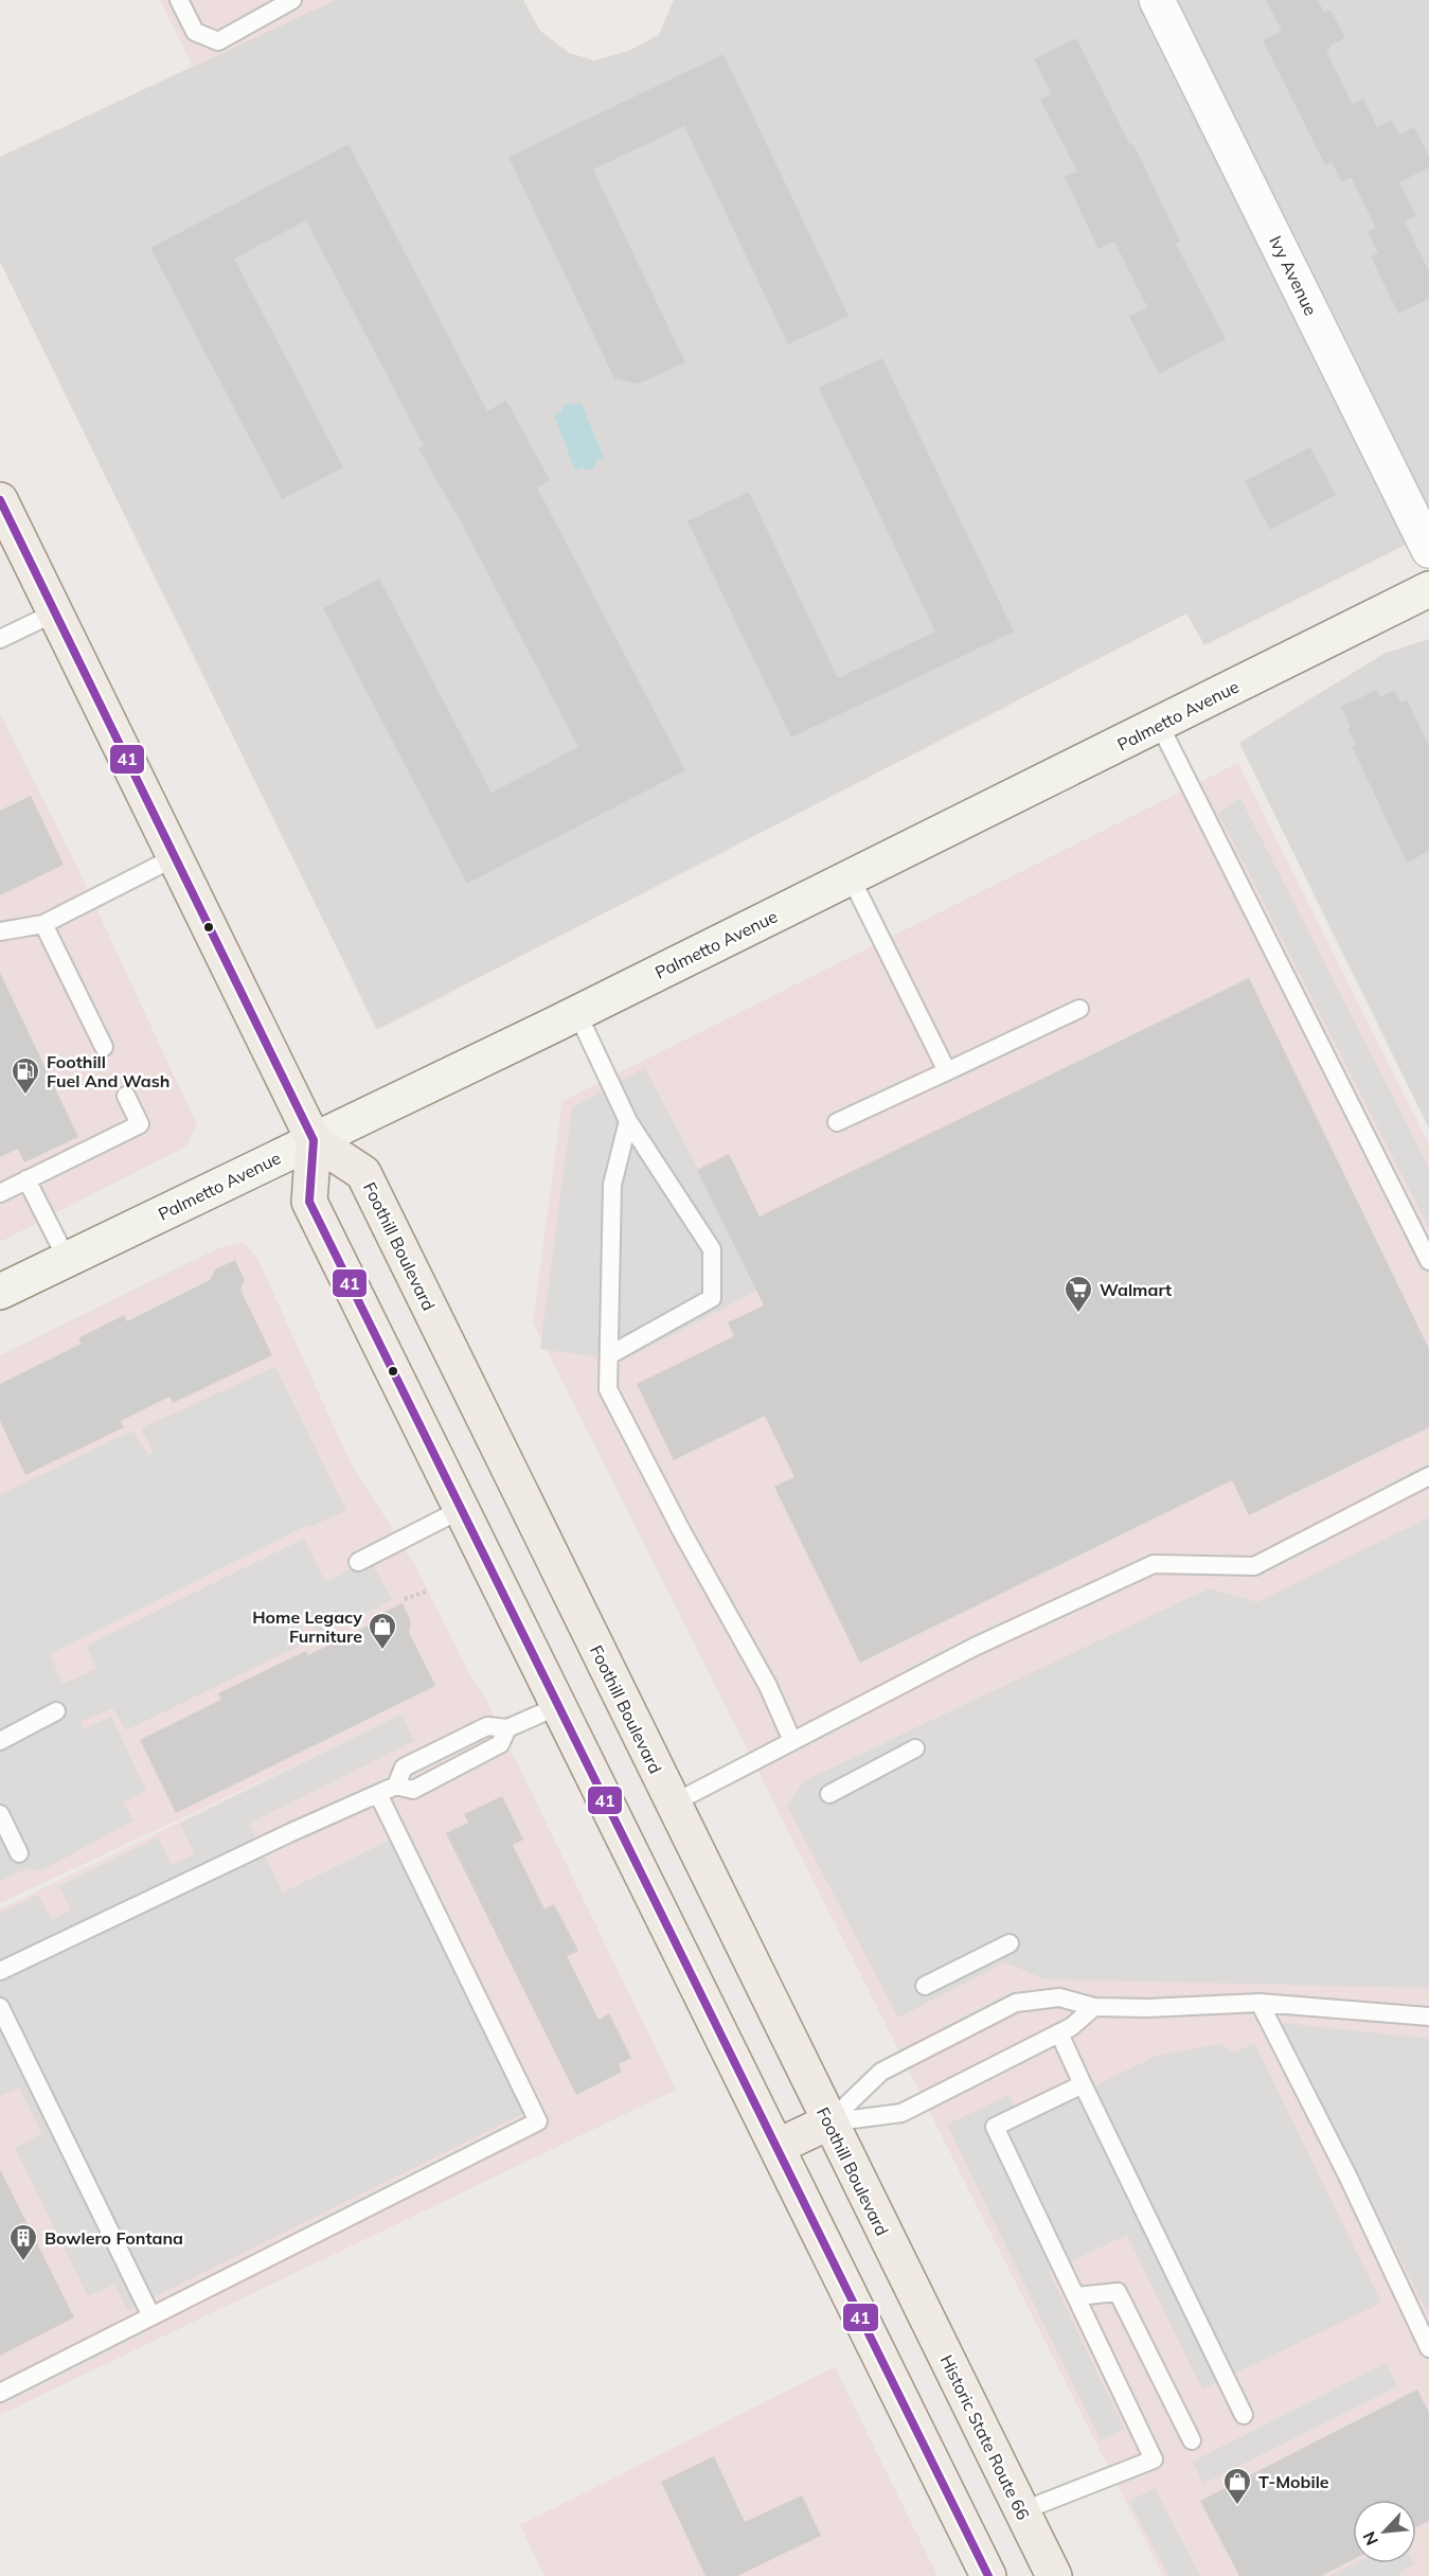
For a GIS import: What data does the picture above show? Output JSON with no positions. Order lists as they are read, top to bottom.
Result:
{
  "streets": {
    "main road": ["Foothill Boulevard", "Historic State Route 66"],
    "street": ["Ivy Avenue", "Palmetto Avenue"]
  },
  "crossings": [
    ["Palmetto Avenue", "Foothill Boulevard"],
    ["Foothill Boulevard", "Historic State Route 66"]
  ],
  "places": {
    "fuel station": ["Foothill Fuel And Wash"],
    "supermarket": ["Walmart"],
    "shop": ["Home Legacy Furniture", "T-Mobile"],
    "building": ["Bowlero Fontana"]
  },
  "lines": ["transit line 41"],
  "north": "bottom left"
}
